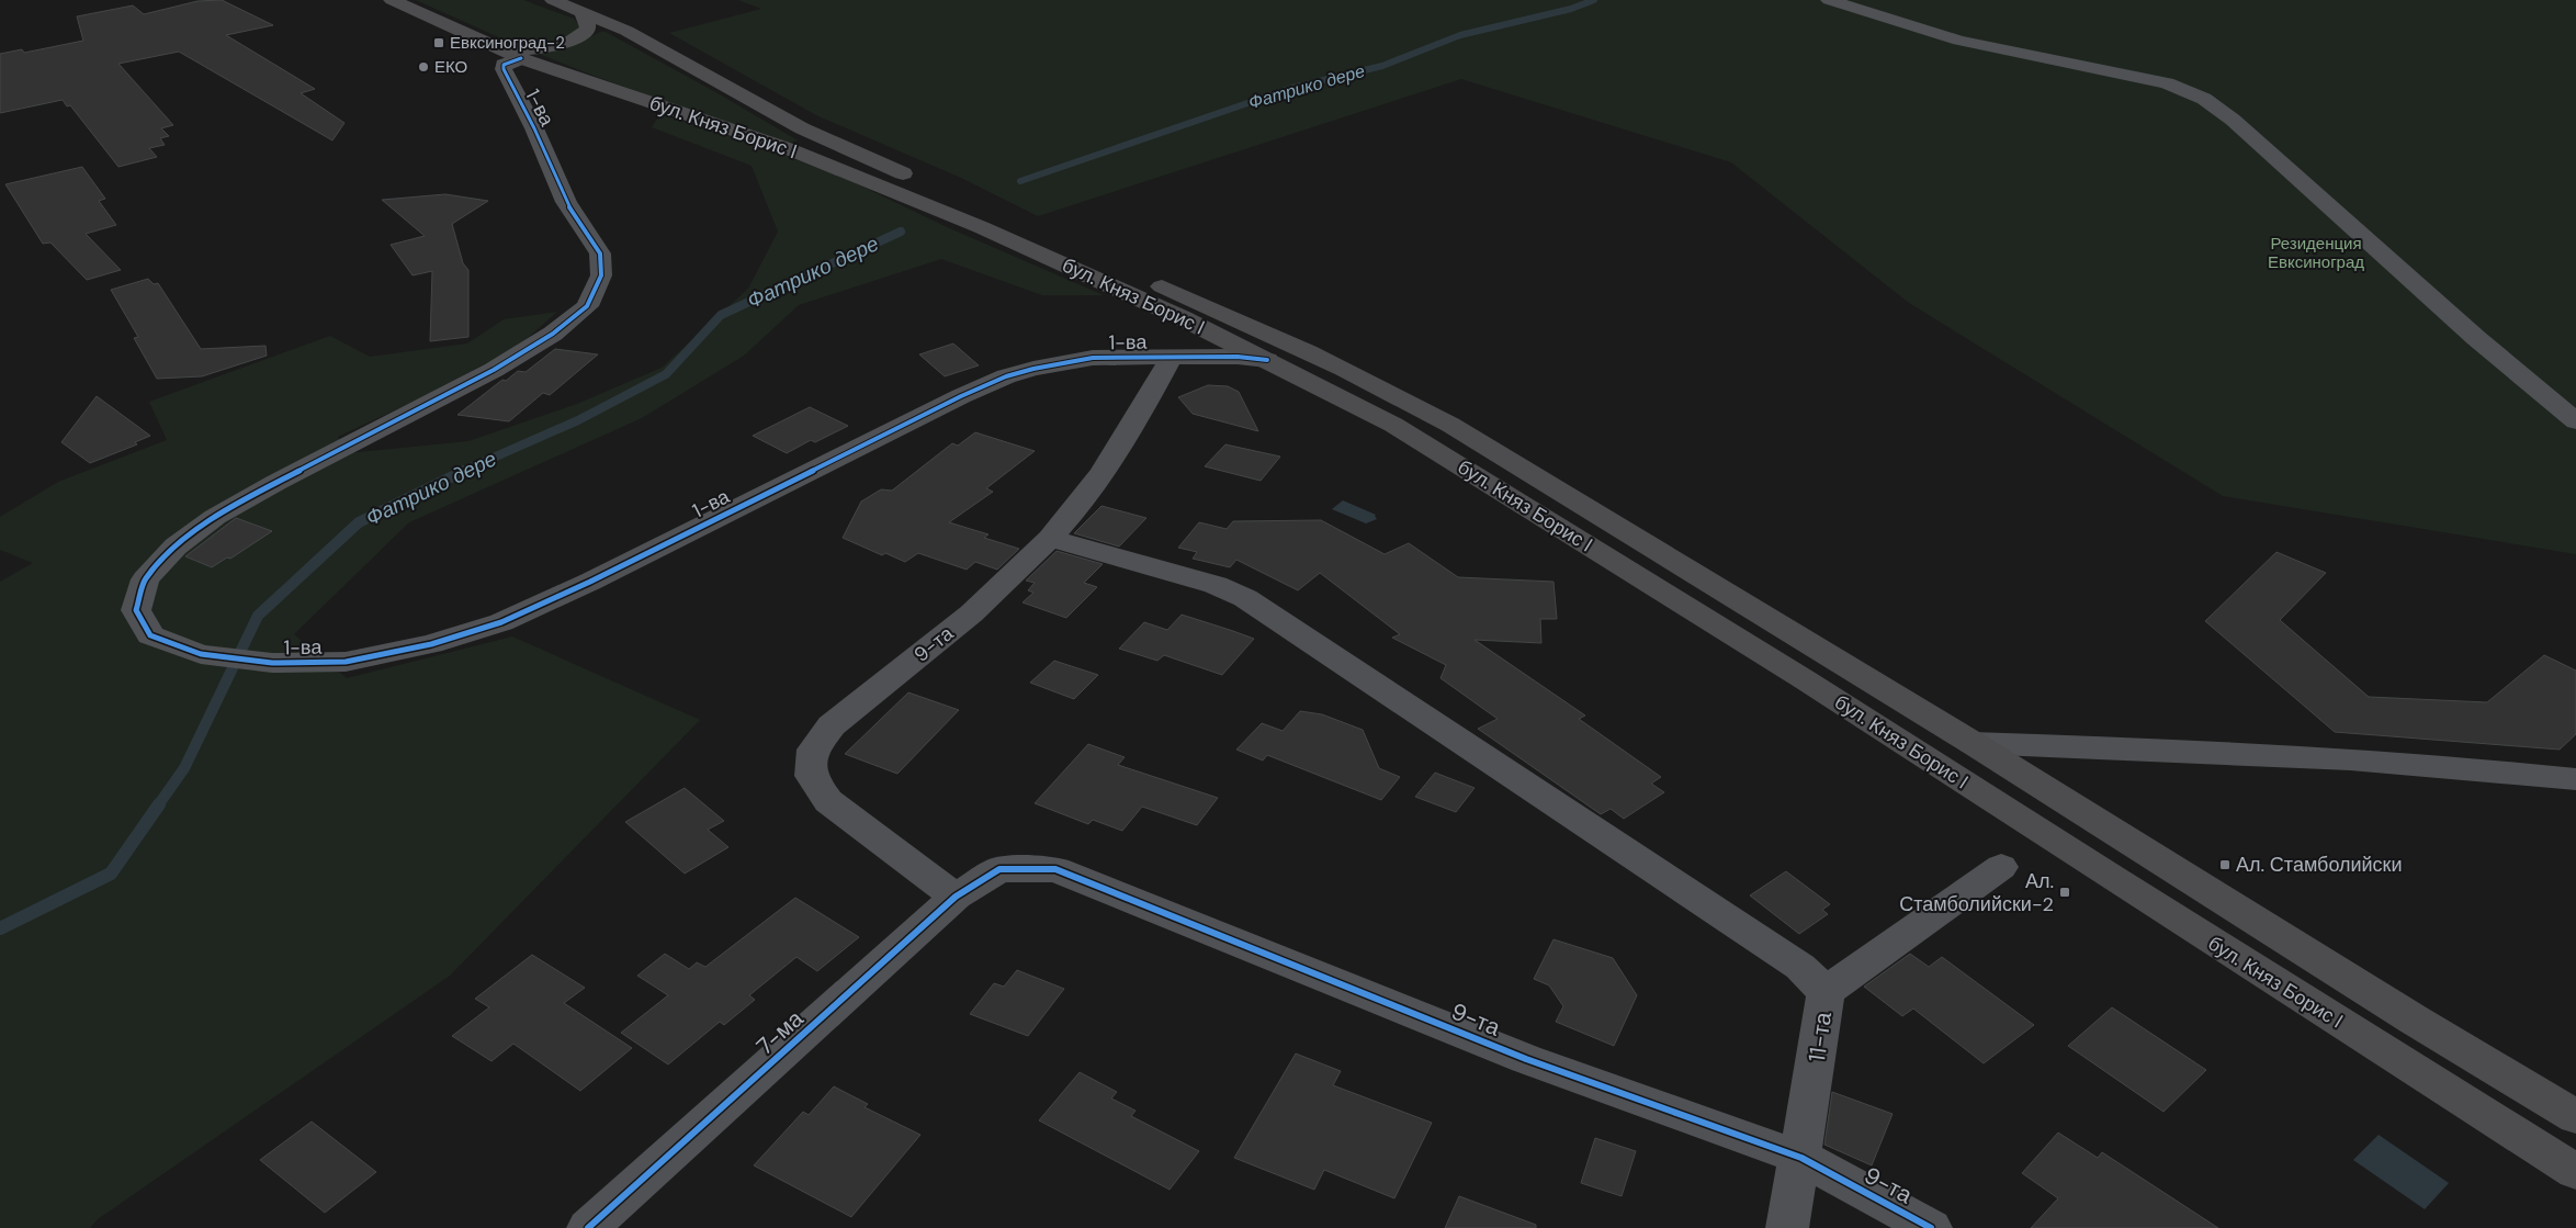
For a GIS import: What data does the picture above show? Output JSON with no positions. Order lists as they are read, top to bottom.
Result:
{
  "streets": {
    "highway": ["бул. Княз Борис I"],
    "street": [
      "1-ва",
      "9-та",
      "7-ма",
      "11-та"
    ]
  },
  "crossings": [
    ["1-ва", "бул. Княз Борис I"],
    ["1-ва", "9-та"],
    ["9-та", "7-ма"],
    ["9-та", "11-та"]
  ],
  "water": ["Фатрико дере"],
  "parks": ["Резиденция Евксиноград"],
  "places": {
    "transit": ["Евксиноград-2", "Ал. Стамболийски", "Ал. Стамболийски-2"],
    "other": ["ЕКО"]
  }
}
